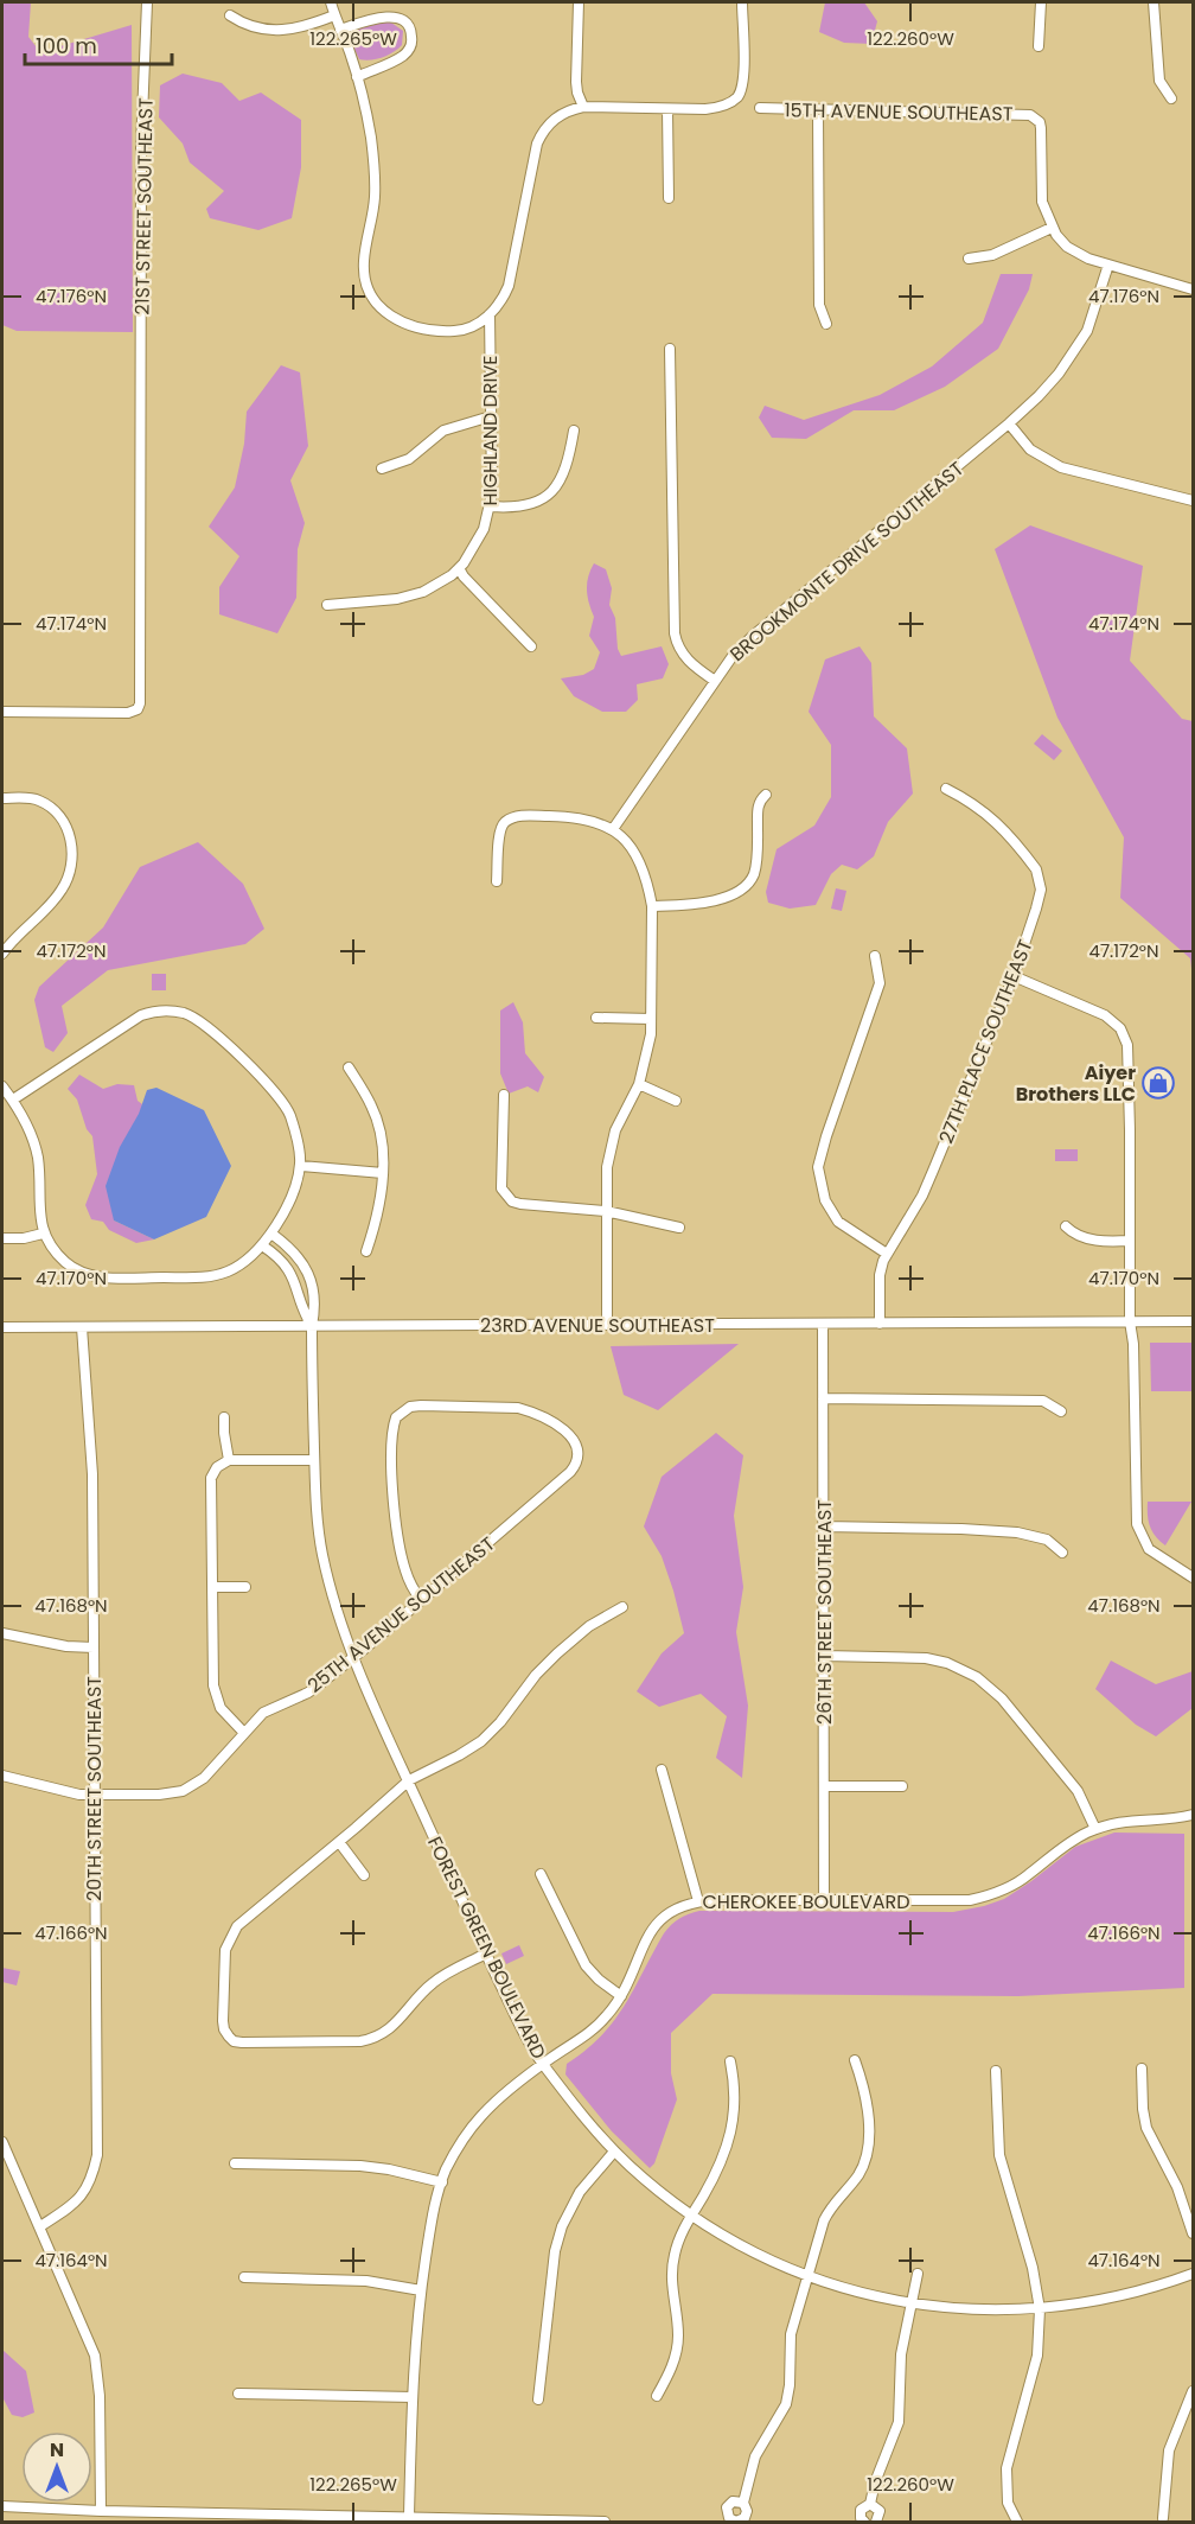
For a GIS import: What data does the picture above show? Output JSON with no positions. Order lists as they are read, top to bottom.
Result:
{
  "streets": {
    "street": [
      "15TH AVENUE SOUTHEAST",
      "21ST STREET SOUTHEAST",
      "HIGHLAND DRIVE",
      "BROOKMONTE DRIVE SOUTHEAST",
      "27TH PLACE SOUTHEAST",
      "23RD AVENUE SOUTHEAST",
      "26TH STREET SOUTHEAST",
      "25TH AVENUE SOUTHEAST",
      "20TH STREET SOUTHEAST",
      "CHEROKEE BOULEVARD",
      "FOREST GREEN BOULEVARD"
    ]
  },
  "crossings": [
    ["27TH PLACE SOUTHEAST", "23RD AVENUE SOUTHEAST"],
    ["23RD AVENUE SOUTHEAST", "26TH STREET SOUTHEAST"],
    ["23RD AVENUE SOUTHEAST", "20TH STREET SOUTHEAST"],
    ["23RD AVENUE SOUTHEAST", "FOREST GREEN BOULEVARD"],
    ["26TH STREET SOUTHEAST", "CHEROKEE BOULEVARD"],
    ["25TH AVENUE SOUTHEAST", "20TH STREET SOUTHEAST"],
    ["25TH AVENUE SOUTHEAST", "FOREST GREEN BOULEVARD"],
    ["CHEROKEE BOULEVARD", "FOREST GREEN BOULEVARD"]
  ],
  "places": {
    "shop": ["Aiyer Brothers LLC"]
  },
  "scale_bar": "100 m",
  "north": "top",
  "coordinates": [
    "122.265°W",
    "122.260°W",
    "47.176°N",
    "47.174°N",
    "47.172°N",
    "47.170°N",
    "47.168°N",
    "47.166°N",
    "47.164°N"
  ]
}
